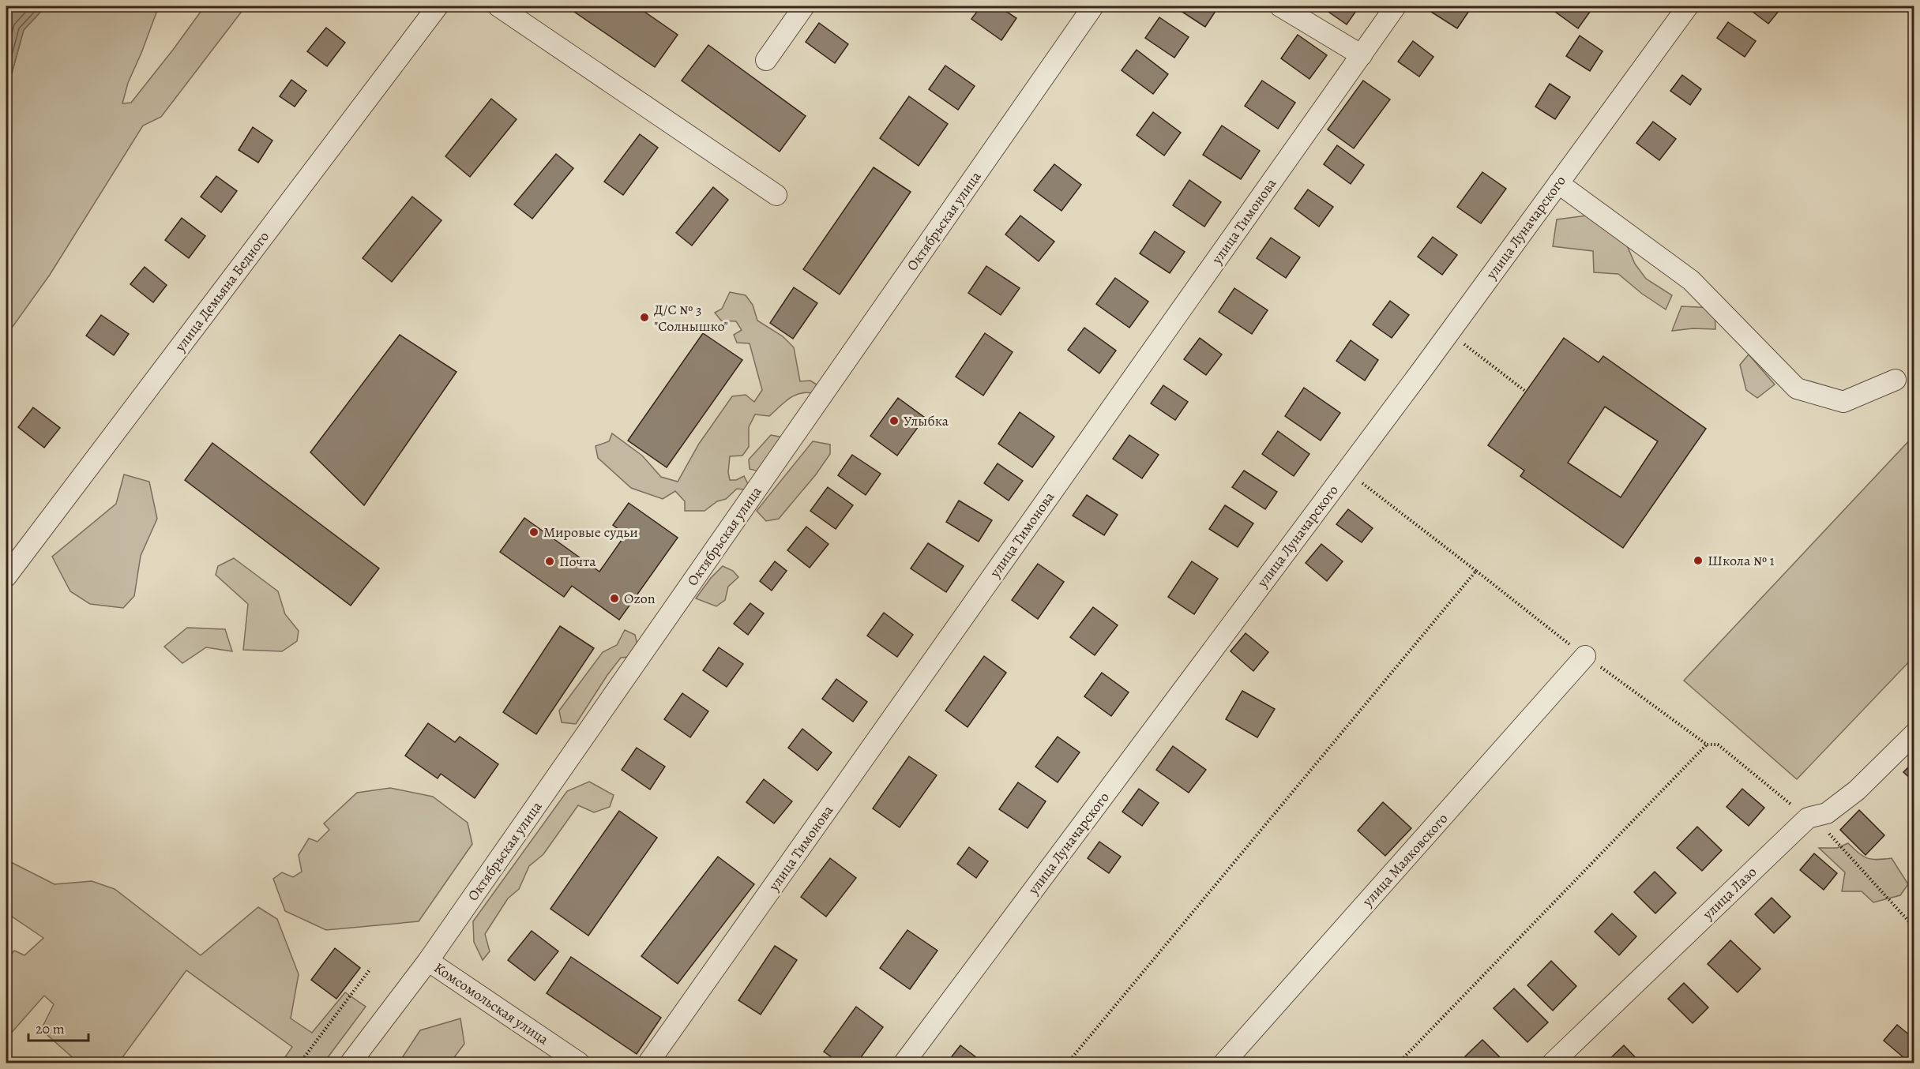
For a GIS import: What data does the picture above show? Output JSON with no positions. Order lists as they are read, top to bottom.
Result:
{
  "streets": {
    "street": [
      "Октябрьская улица",
      "улица Тимонова",
      "улица Луначарского",
      "улица Демьяна Бедного",
      "улица Маяковского",
      "улица Лазо",
      "Комсомольская улица"
    ]
  },
  "crossings": [
    ["Октябрьская улица", "Комсомольская улица"]
  ],
  "places": [
    "Д/С № 3 \"Солнышко\"",
    "Улыбка",
    "Мировые судьи",
    "Школа № 1",
    "Почта",
    "Ozon"
  ],
  "scale_bar": "20 m"
}
